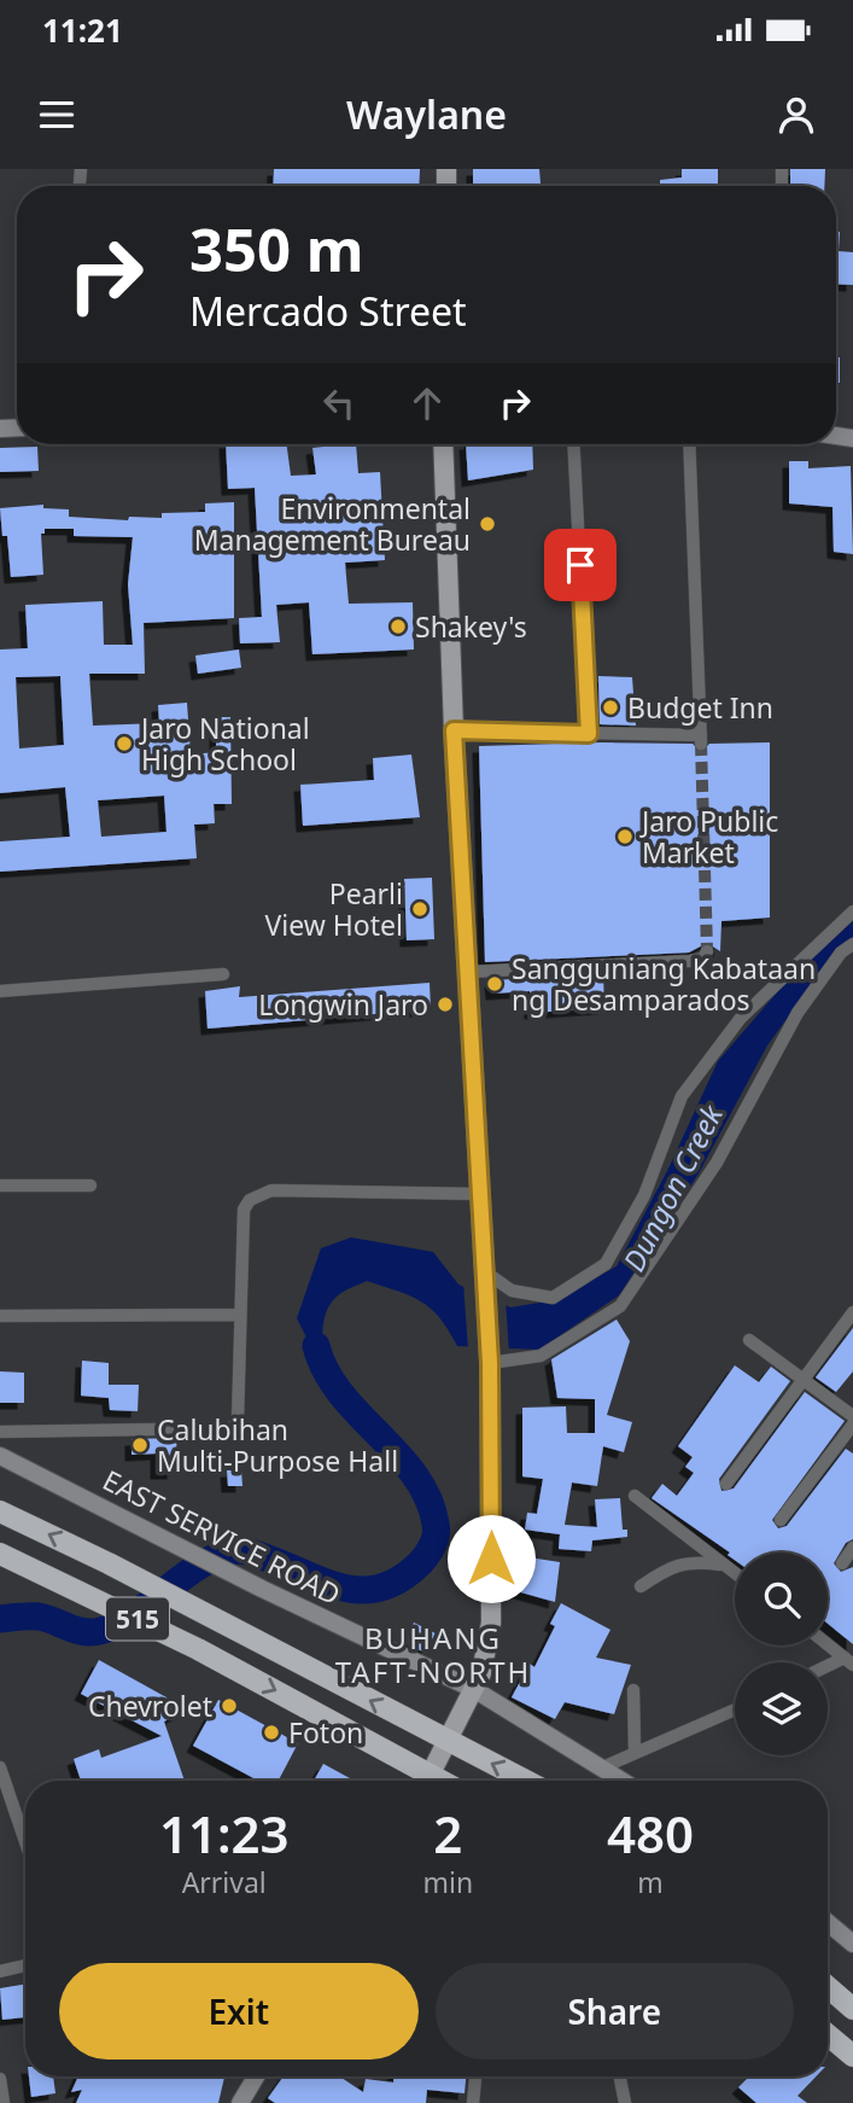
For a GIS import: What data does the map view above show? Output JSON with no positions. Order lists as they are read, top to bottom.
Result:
{
  "streets": {
    "highway": ["515"],
    "street": ["EAST SERVICE ROAD"]
  },
  "districts": ["BUHANG TAFT-NORTH"],
  "water": ["Dungon Creek"],
  "places": [
    "Environmental Management Bureau",
    "Shakey's",
    "Budget Inn",
    "Jaro National High School",
    "Jaro Public Market",
    "Pearli View Hotel",
    "Sangguniang Kabataan ng Desamparados",
    "Longwin Jaro",
    "Calubihan Multi-Purpose Hall",
    "Chevrolet",
    "Foton"
  ],
  "page": {
    "status": "11:21",
    "header": "Waylane",
    "turn": ["350 m", "Mercado Street"],
    "eta": [
      "11:23",
      "Arrival",
      "2",
      "min",
      "480",
      "m"
    ],
    "buttons": ["Exit", "Share"]
  }
}
